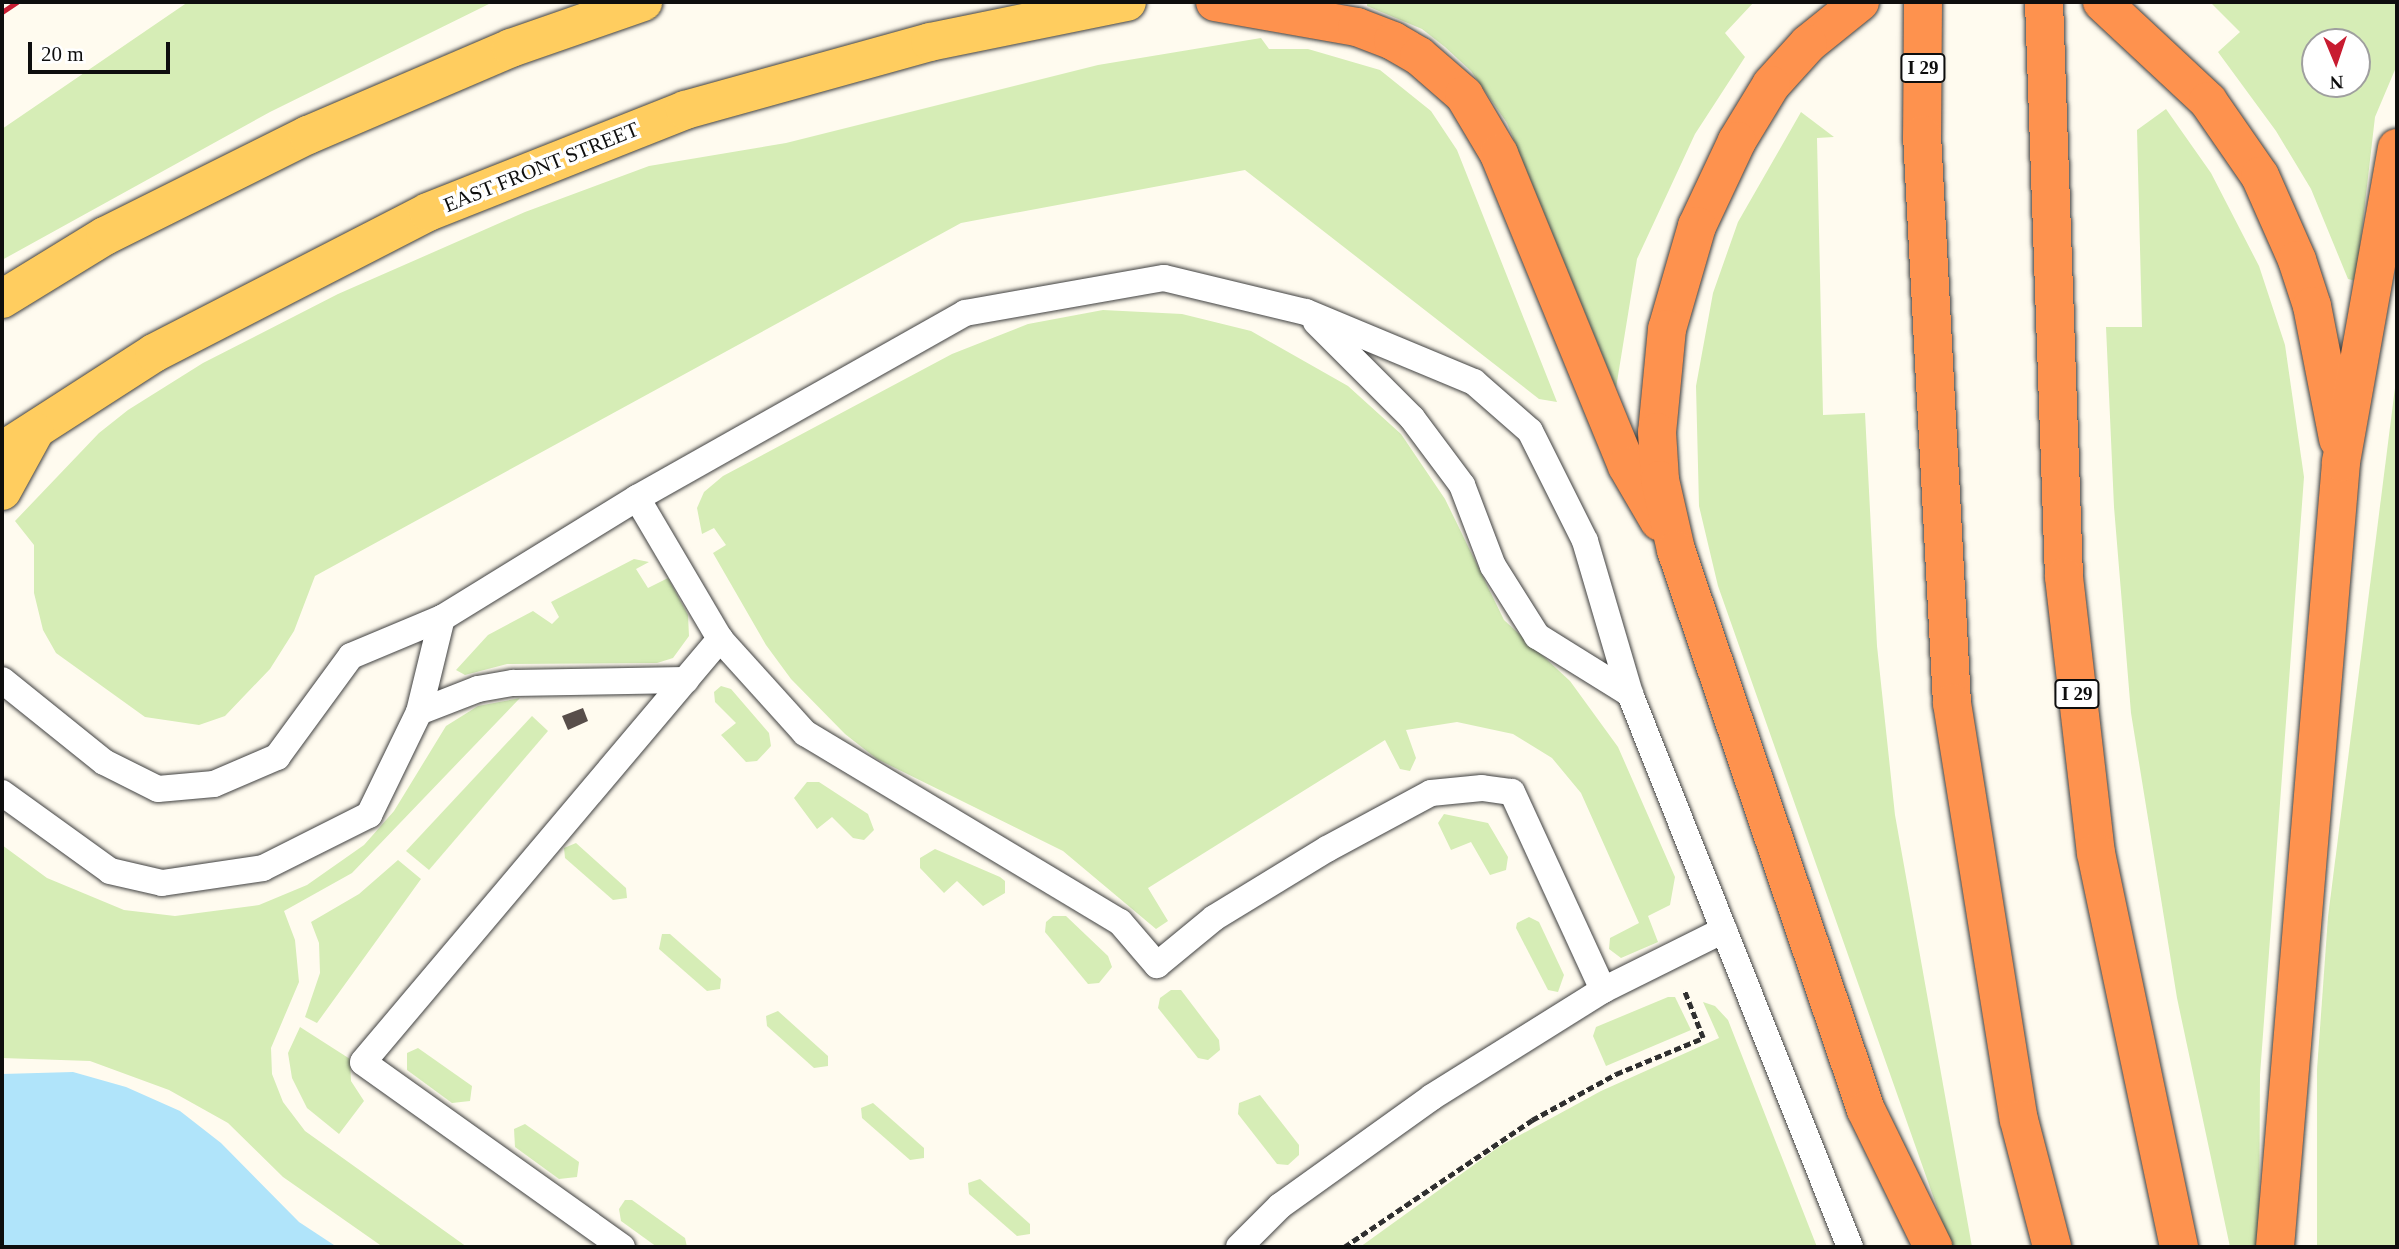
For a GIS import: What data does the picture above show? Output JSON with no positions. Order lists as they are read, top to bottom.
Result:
{
  "streets": {
    "highway": ["I 29"],
    "main road": ["EAST FRONT STREET"]
  },
  "scale_bar": "20 m",
  "north": "bottom"
}
